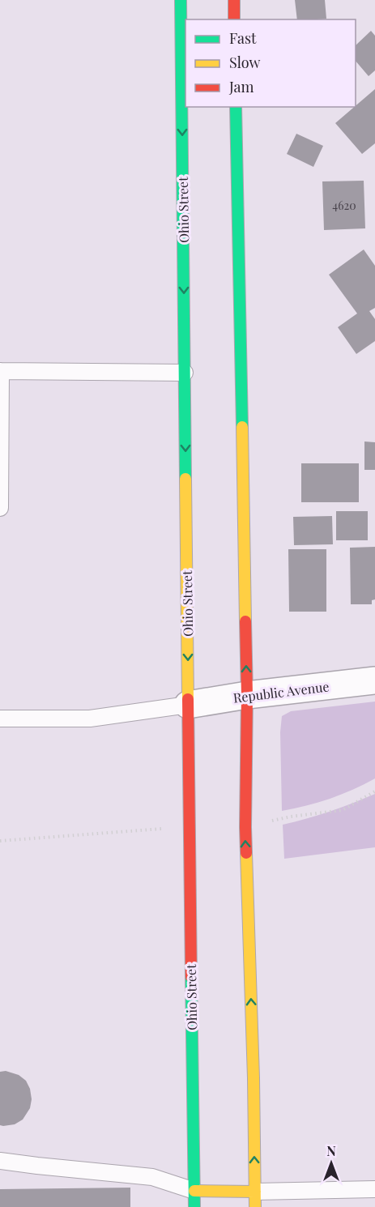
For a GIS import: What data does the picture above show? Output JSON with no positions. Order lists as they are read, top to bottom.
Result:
{
  "streets": {
    "street": ["Ohio Street", "Republic Avenue"]
  },
  "crossings": [
    ["Ohio Street", "Republic Avenue"]
  ],
  "house_numbers": ["4620"],
  "legend": ["Fast", "Slow", "Jam"],
  "north": "top"
}
